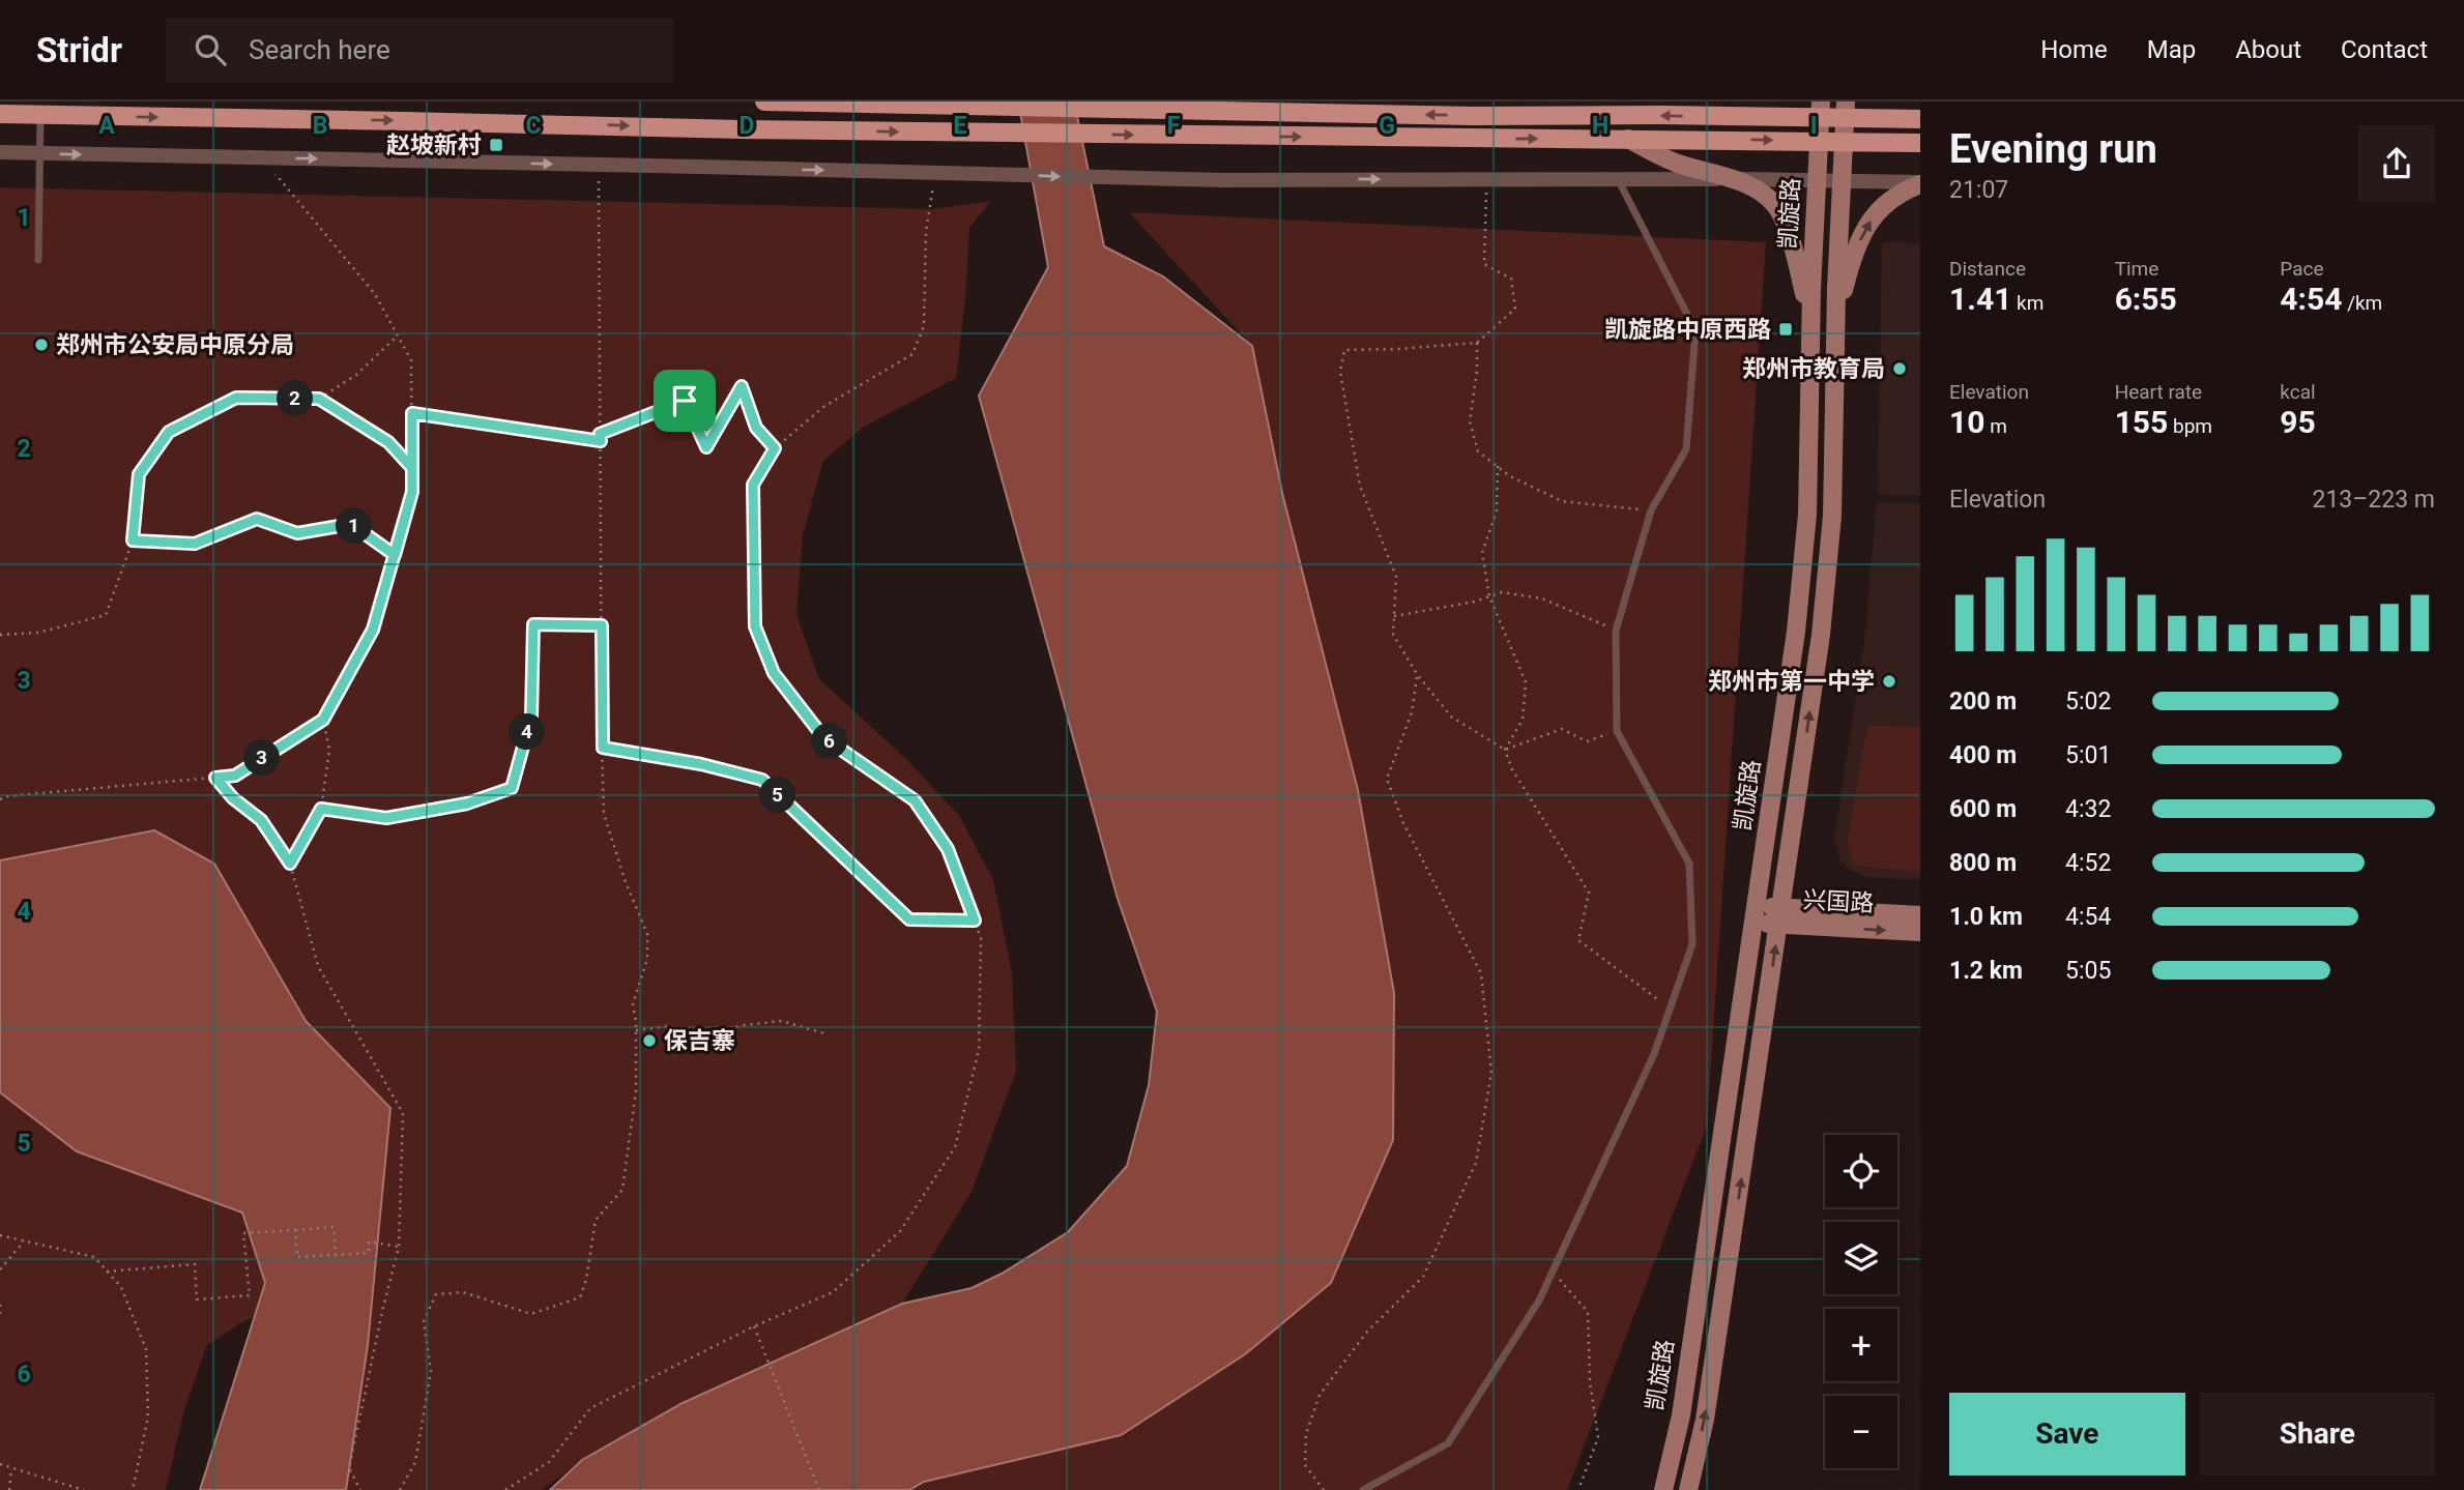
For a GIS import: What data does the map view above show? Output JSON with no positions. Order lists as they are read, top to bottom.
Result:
{
  "streets": {
    "main road": ["凯旋路", "兴国路"]
  },
  "crossings": [
    ["凯旋路", "兴国路"]
  ],
  "places": {
    "transit": ["赵坡新村", "凯旋路中原西路"],
    "other": [
      "郑州市公安局中原分局",
      "郑州市教育局",
      "郑州市第一中学",
      "保吉寨"
    ]
  },
  "page": {
    "header": "Stridr",
    "search": "Search here",
    "nav": [
      "Home",
      "Map",
      "About",
      "Contact"
    ],
    "heading": ["Evening run", "21:07"],
    "stats": [
      ["Distance", "1.41 km"],
      ["Time", "6:55"],
      ["Pace", "4:54 /km"],
      ["Elevation", "10 m"],
      ["Heart rate", "155 bpm"],
      ["kcal", "95"]
    ],
    "pins": [
      "2",
      "1",
      "4",
      "6",
      "3",
      "5"
    ],
    "chart": ["Elevation", "213–223 m"],
    "list": [
      {
        "name": "200 m",
        "note": "5:02"
      },
      {
        "name": "400 m",
        "note": "5:01"
      },
      {
        "name": "600 m",
        "note": "4:32"
      },
      {
        "name": "800 m",
        "note": "4:52"
      },
      {
        "name": "1.0 km",
        "note": "4:54"
      },
      {
        "name": "1.2 km",
        "note": "5:05"
      }
    ],
    "map_buttons": ["+", "−"],
    "buttons": ["Save", "Share"]
  },
  "grid": {
    "columns": [
      "A",
      "B",
      "C",
      "D",
      "E",
      "F",
      "G",
      "H",
      "I"
    ],
    "rows": [
      "1",
      "2",
      "3",
      "4",
      "5",
      "6"
    ]
  }
}
